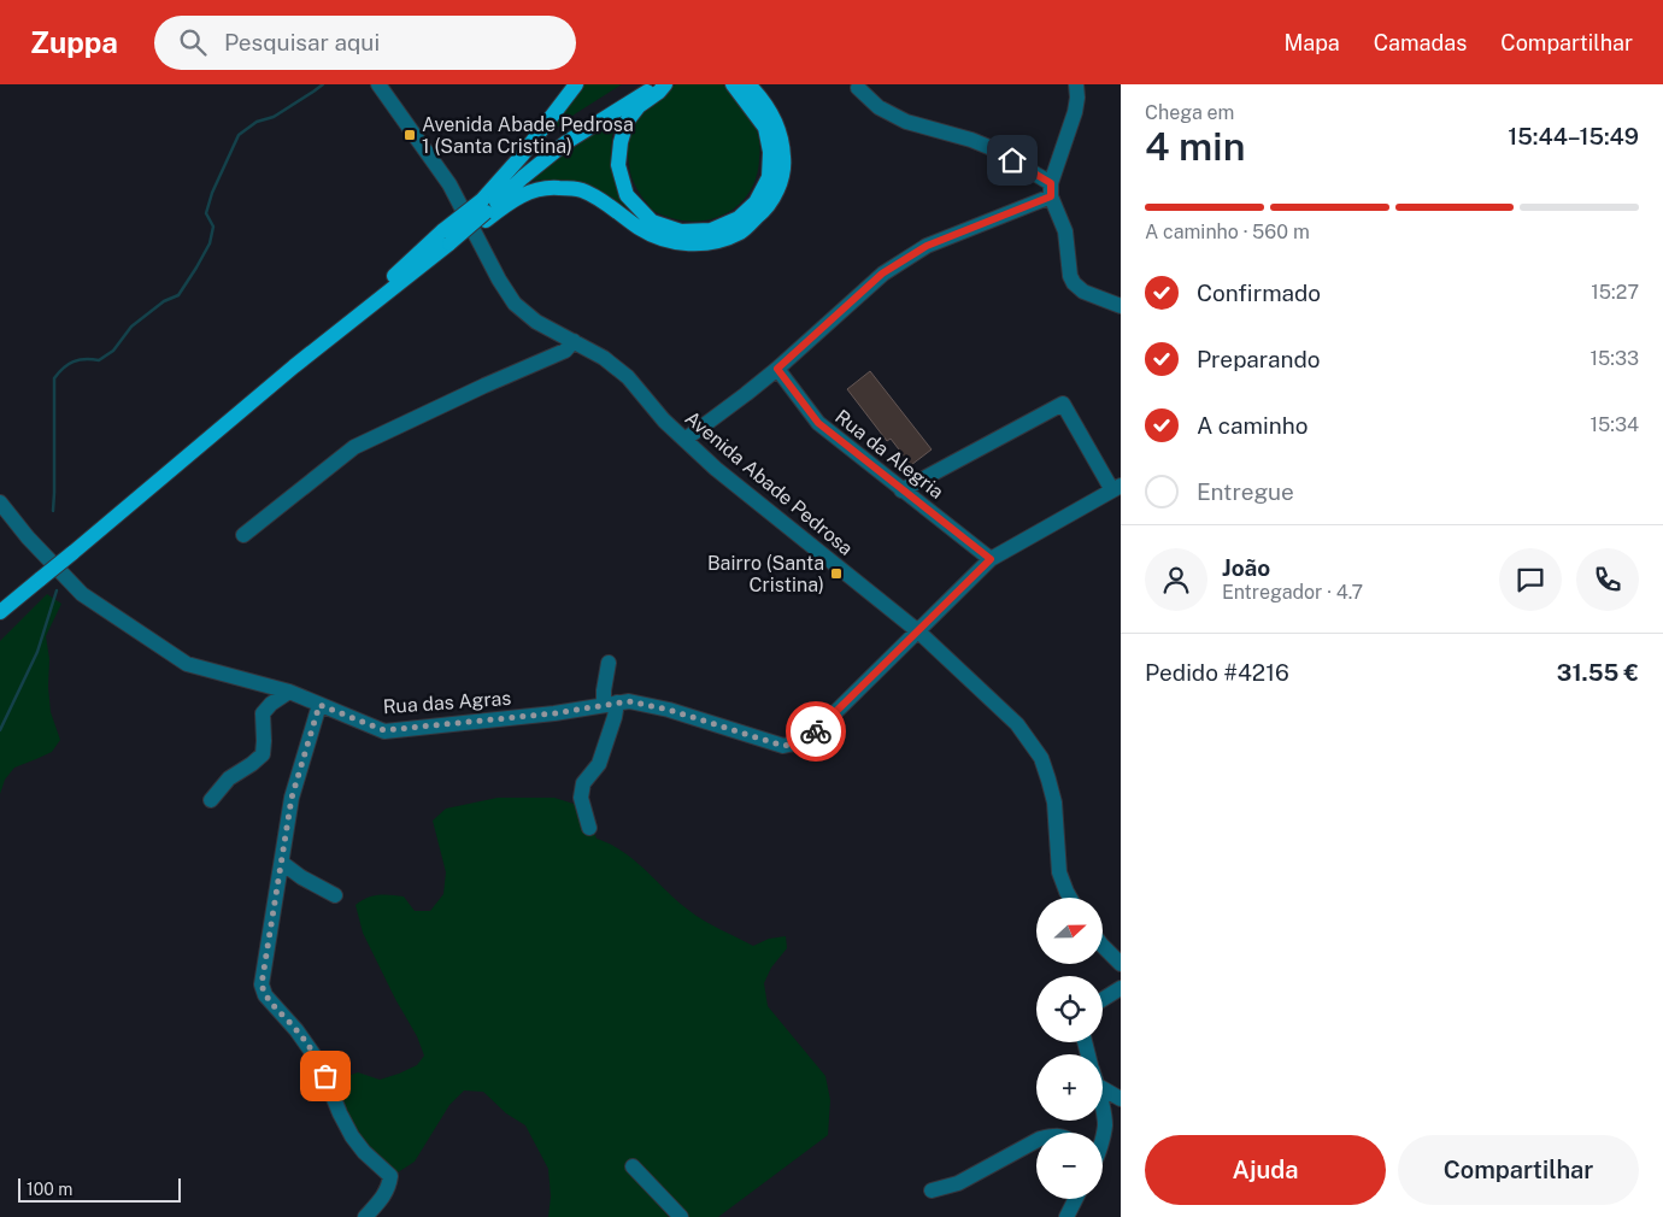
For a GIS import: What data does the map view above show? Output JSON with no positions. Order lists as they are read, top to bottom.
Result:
{
  "streets": {
    "street": ["Rua da Alegria", "Avenida Abade Pedrosa", "Rua das Agras"]
  },
  "crossings": [
    ["Rua da Alegria", "Rua das Agras"],
    ["Avenida Abade Pedrosa", "Rua das Agras"]
  ],
  "places": {
    "transit": ["Avenida Abade Pedrosa 1 (Santa Cristina)", "Bairro (Santa Cristina)"]
  },
  "scale_bar": "100 m",
  "north": "right",
  "page": {
    "header": "Zuppa",
    "search": "Pesquisar aqui",
    "nav": ["Mapa", "Camadas", "Compartilhar"],
    "heading": ["4 min", "Chega em", "15:44–15:49"],
    "panel": [
      "João",
      "Entregador · 4.7",
      "Pedido #4216",
      "31.55 €"
    ],
    "bar": "A caminho · 560 m",
    "list": [
      ["Confirmado", "15:27"],
      ["Preparando", "15:33"],
      ["A caminho", "15:34"],
      "Entregue"
    ],
    "map_buttons": ["+", "−"],
    "buttons": ["Ajuda", "Compartilhar"],
    "scale": "100 m"
  }
}
